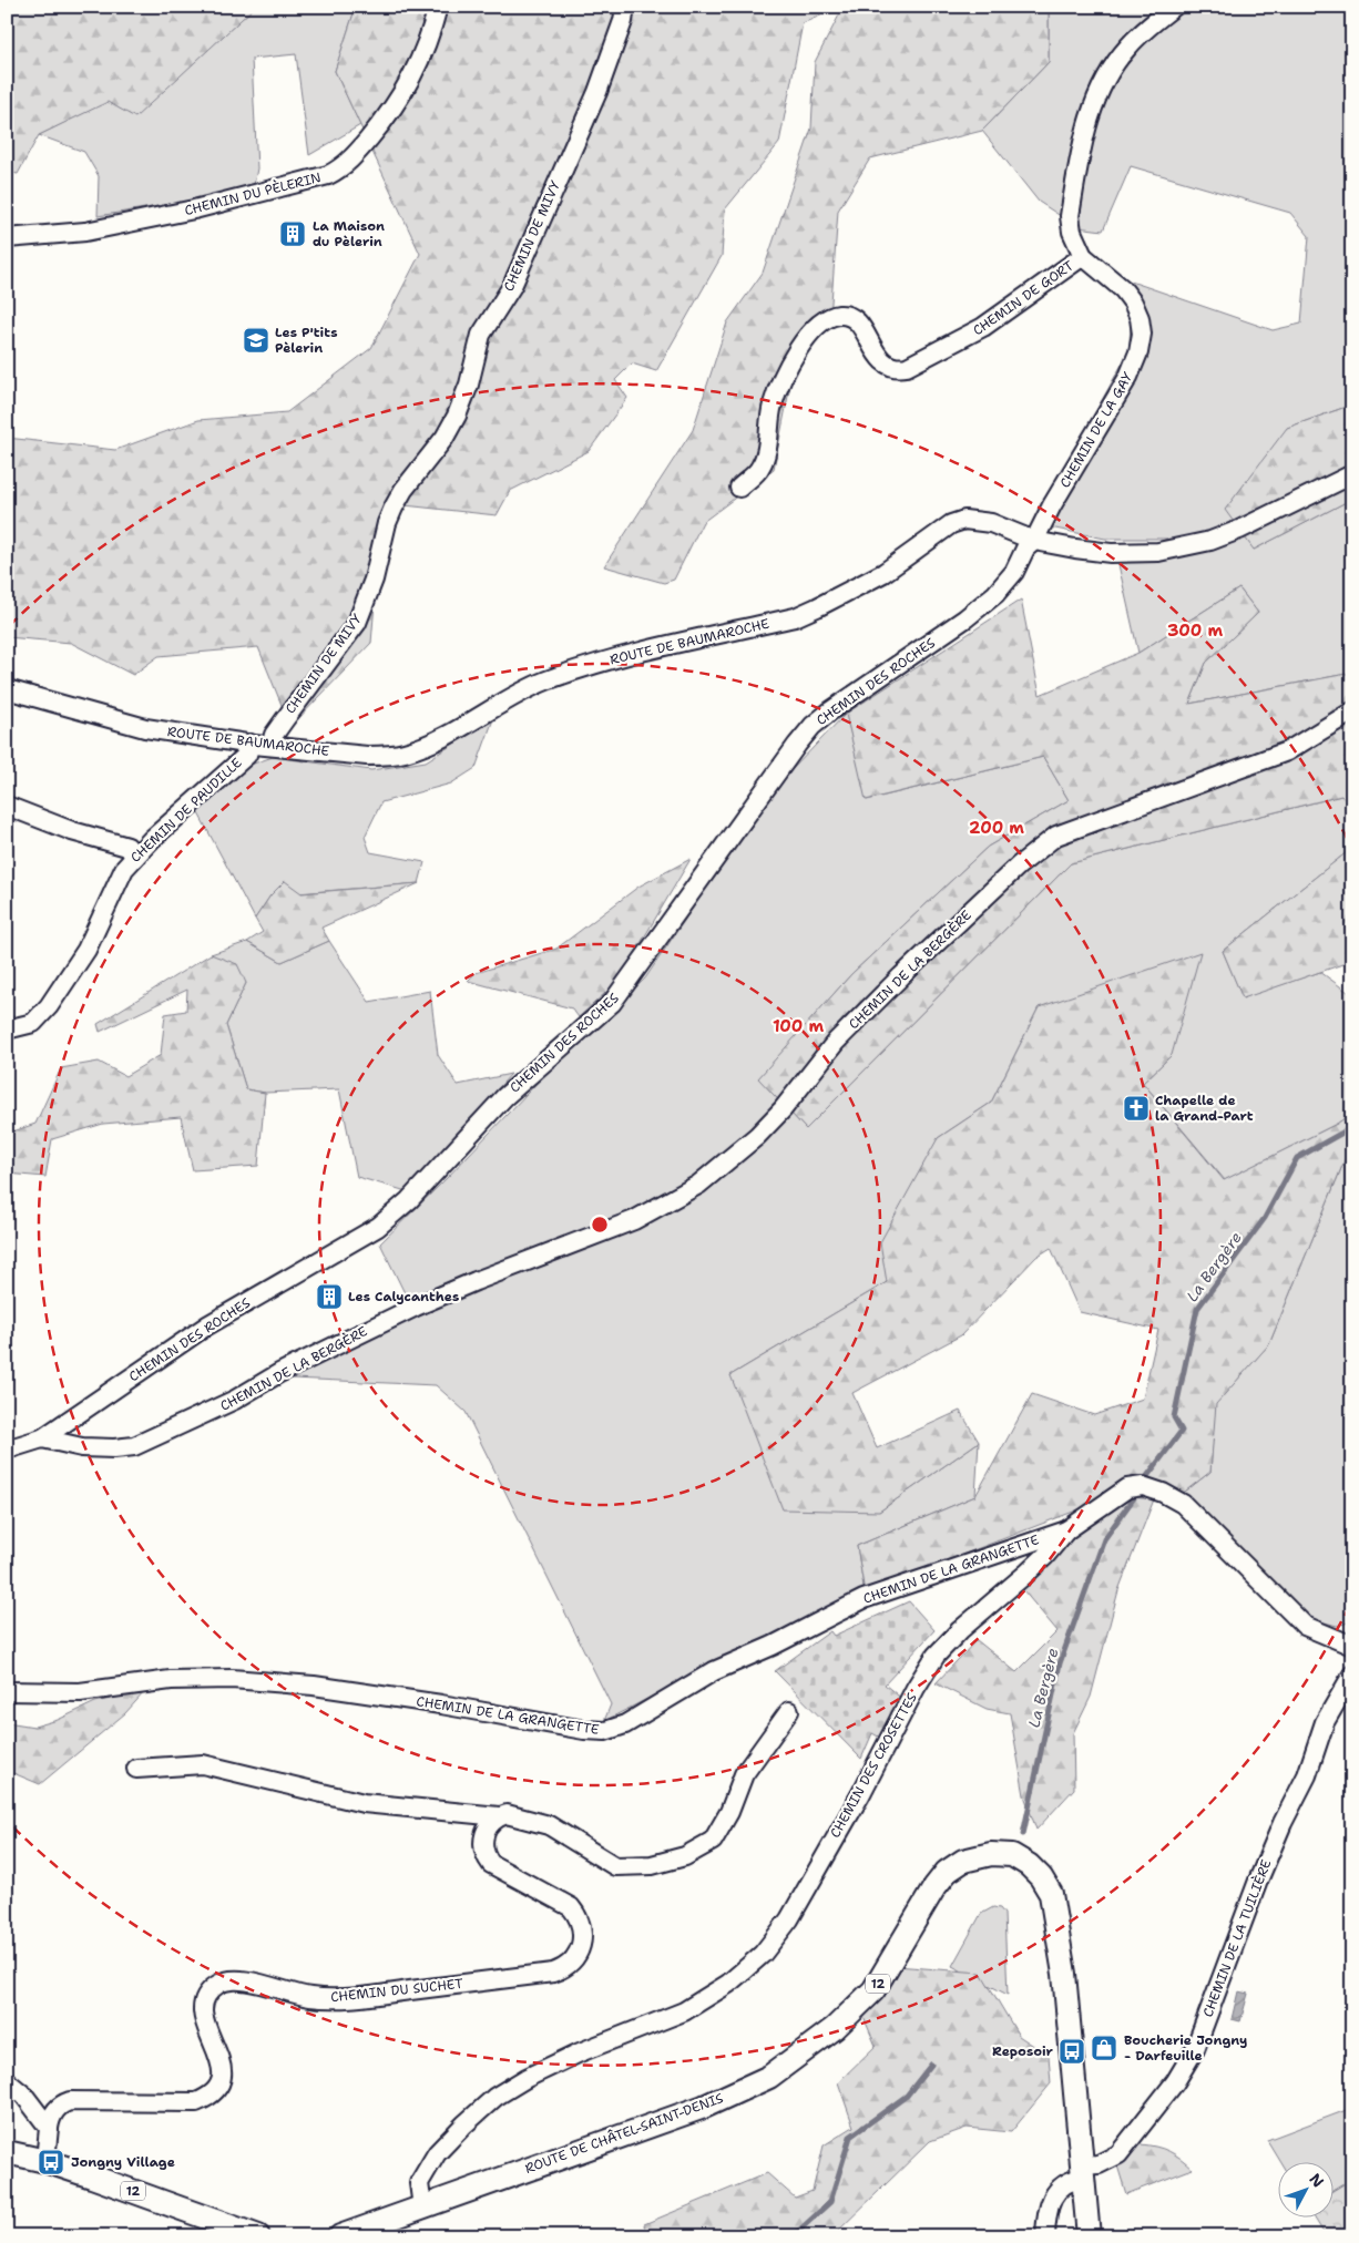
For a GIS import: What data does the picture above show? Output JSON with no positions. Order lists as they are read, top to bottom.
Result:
{
  "streets": {
    "main road": ["12", "ROUTE DE CHÂTEL-SAINT-DENIS"],
    "street": [
      "CHEMIN DU PÈLERIN",
      "CHEMIN DE MIVY",
      "CHEMIN DE GORT",
      "CHEMIN DE LA GAY",
      "ROUTE DE BAUMAROCHE",
      "CHEMIN DES ROCHES",
      "CHEMIN DE PAUDILLE",
      "CHEMIN DE LA BERGÈRE",
      "CHEMIN DE LA GRANGETTE",
      "CHEMIN DES CROSETTES",
      "CHEMIN DE LA TUILIÈRE",
      "CHEMIN DU SUCHET"
    ]
  },
  "crossings": [
    ["CHEMIN DE MIVY", "ROUTE DE BAUMAROCHE"],
    ["CHEMIN DE GORT", "CHEMIN DE LA GAY"],
    ["CHEMIN DE LA GAY", "ROUTE DE BAUMAROCHE"],
    ["CHEMIN DE LA GAY", "CHEMIN DES ROCHES"],
    ["ROUTE DE BAUMAROCHE", "CHEMIN DES ROCHES"],
    ["ROUTE DE BAUMAROCHE", "CHEMIN DE PAUDILLE"],
    ["CHEMIN DES ROCHES", "CHEMIN DE LA BERGÈRE"],
    ["CHEMIN DE LA GRANGETTE", "CHEMIN DES CROSETTES"],
    ["CHEMIN DES CROSETTES", "ROUTE DE CHÂTEL-SAINT-DENIS"],
    ["CHEMIN DE LA TUILIÈRE", "ROUTE DE CHÂTEL-SAINT-DENIS"]
  ],
  "water": ["La Bergère"],
  "places": {
    "building": ["La Maison du Pèlerin", "Les Calycanthes"],
    "school or university": ["Les P'tits Pèlerin"],
    "church": ["Chapelle de la Grand-Part"],
    "shop": ["Boucherie Jongny - Darfeuille"],
    "bus stop": ["Reposoir", "Jongny Village"]
  },
  "north": "top right",
  "rings": ["300 m", "200 m", "100 m"]
}
